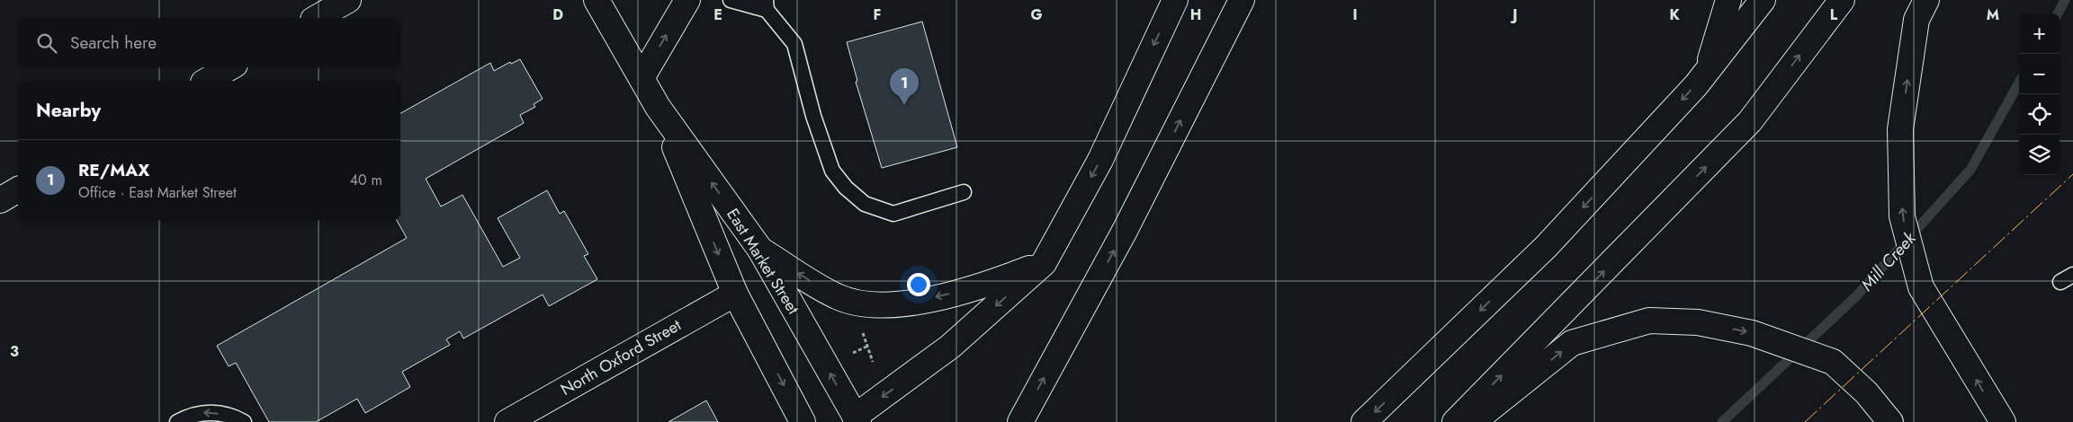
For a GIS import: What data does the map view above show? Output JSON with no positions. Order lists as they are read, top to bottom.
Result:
{
  "streets": {
    "main road": ["East Market Street", "North Oxford Street"]
  },
  "crossings": [
    ["East Market Street", "North Oxford Street"]
  ],
  "water": ["Mill Creek"],
  "page": {
    "map_buttons": ["+", "−"],
    "search": "Search here",
    "pins": "1",
    "heading": "Nearby",
    "list": [
      {
        "mark": "1",
        "name": "RE/MAX",
        "note": "Office · East Market Street",
        "value": "40 m"
      }
    ]
  },
  "grid": {
    "columns": [
      "D",
      "E",
      "F",
      "G",
      "H",
      "I",
      "J",
      "K",
      "L",
      "M"
    ],
    "rows": ["3"]
  }
}
